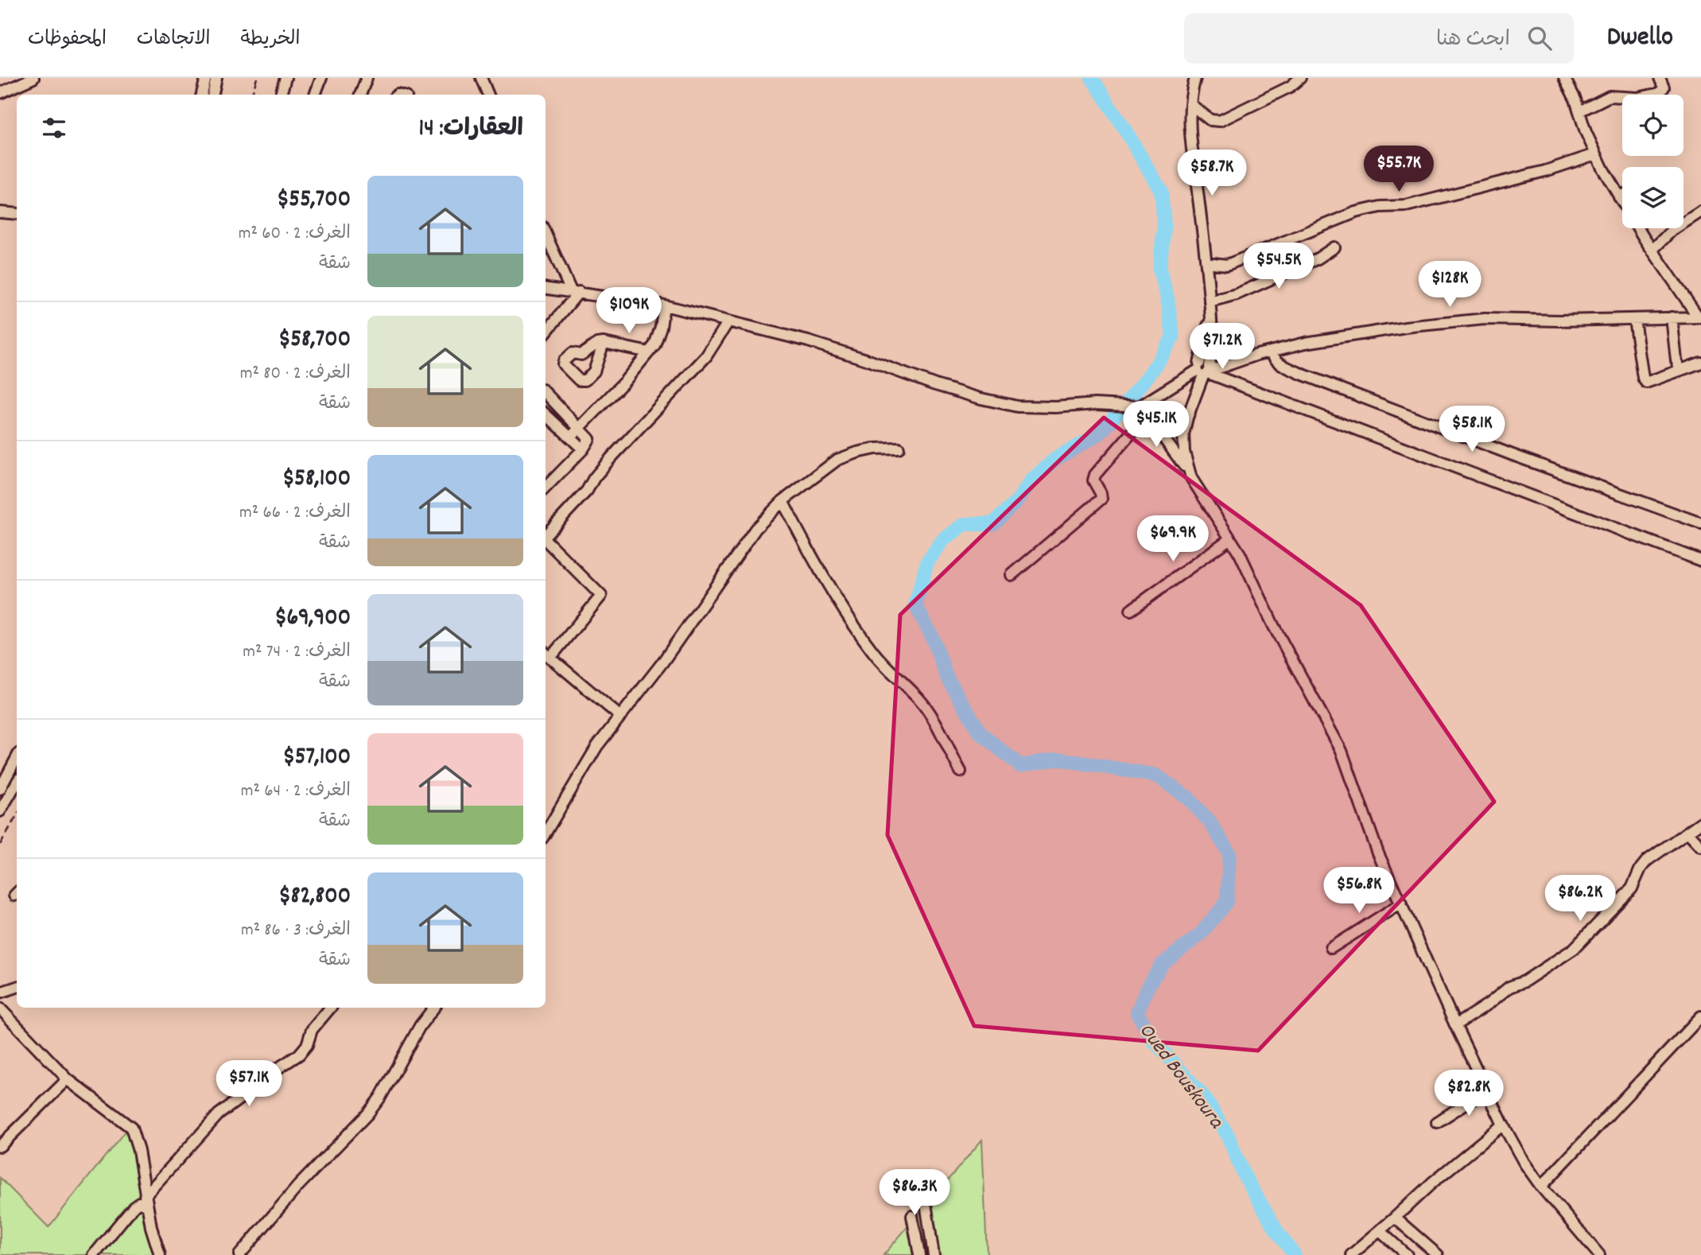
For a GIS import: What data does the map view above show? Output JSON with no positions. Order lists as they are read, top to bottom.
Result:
{
  "water": ["Oued Bouskoura"],
  "page": {
    "header": "Dwello",
    "search": "ابحث هنا",
    "nav": ["الخريطة", "الاتجاهات", "المحفوظات"],
    "heading": "العقارات: 14",
    "price": [
      "$55.7K",
      "$58.7K",
      "$54.5K",
      "$128K",
      "$109K",
      "$71.2K",
      "$45.1K",
      "$58.1K",
      "$69.9K",
      "$56.8K",
      "$86.2K",
      "$57.1K",
      "$82.8K",
      "$86.3K"
    ],
    "list": [
      {
        "name": "$55,700",
        "note": "الغرف: 2 · 60 m² · شقة"
      },
      {
        "name": "$58,700",
        "note": "الغرف: 2 · 80 m² · شقة"
      },
      {
        "name": "$58,100",
        "note": "الغرف: 2 · 66 m² · شقة"
      },
      {
        "name": "$69,900",
        "note": "الغرف: 2 · 74 m² · شقة"
      },
      {
        "name": "$57,100",
        "note": "الغرف: 2 · 64 m² · شقة"
      },
      {
        "name": "$82,800",
        "note": "الغرف: 3 · 86 m² · شقة"
      }
    ]
  }
}
